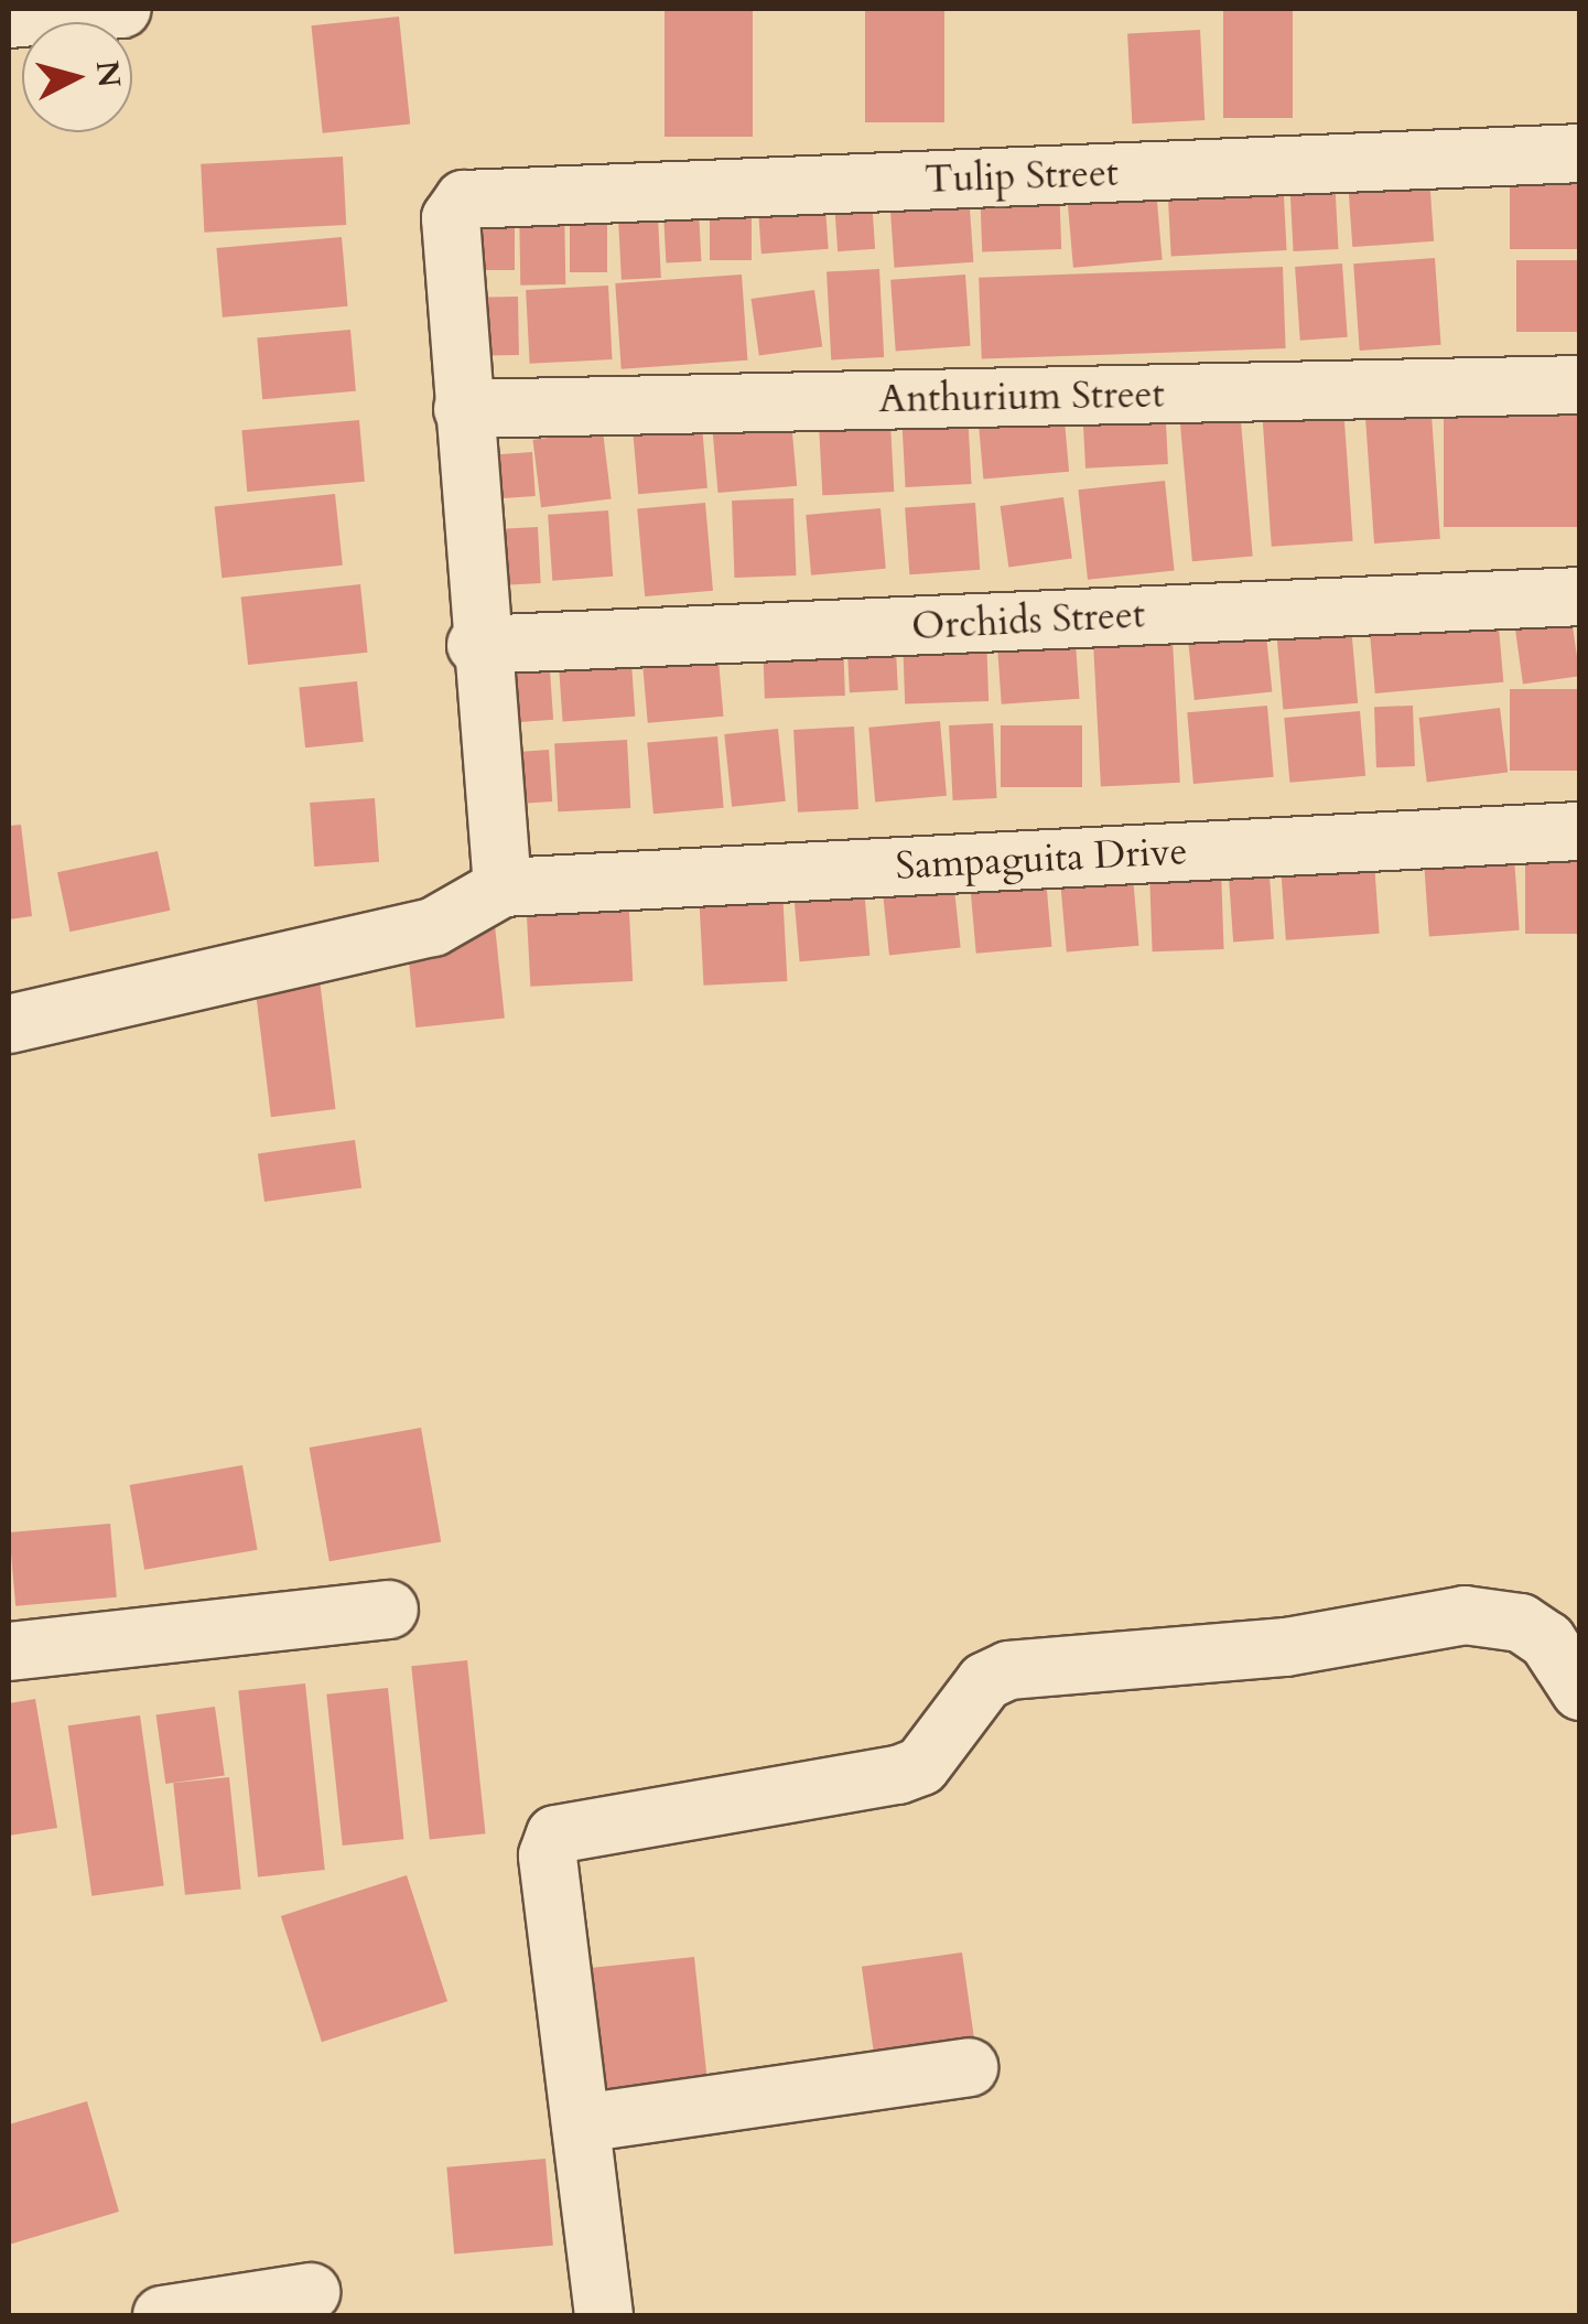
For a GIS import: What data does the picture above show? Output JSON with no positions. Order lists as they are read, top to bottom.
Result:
{
  "streets": {
    "street": [
      "Tulip Street",
      "Anthurium Street",
      "Orchids Street",
      "Sampaguita Drive"
    ]
  },
  "crossings": [
    ["Tulip Street", "Anthurium Street"]
  ],
  "north": "right"
}
